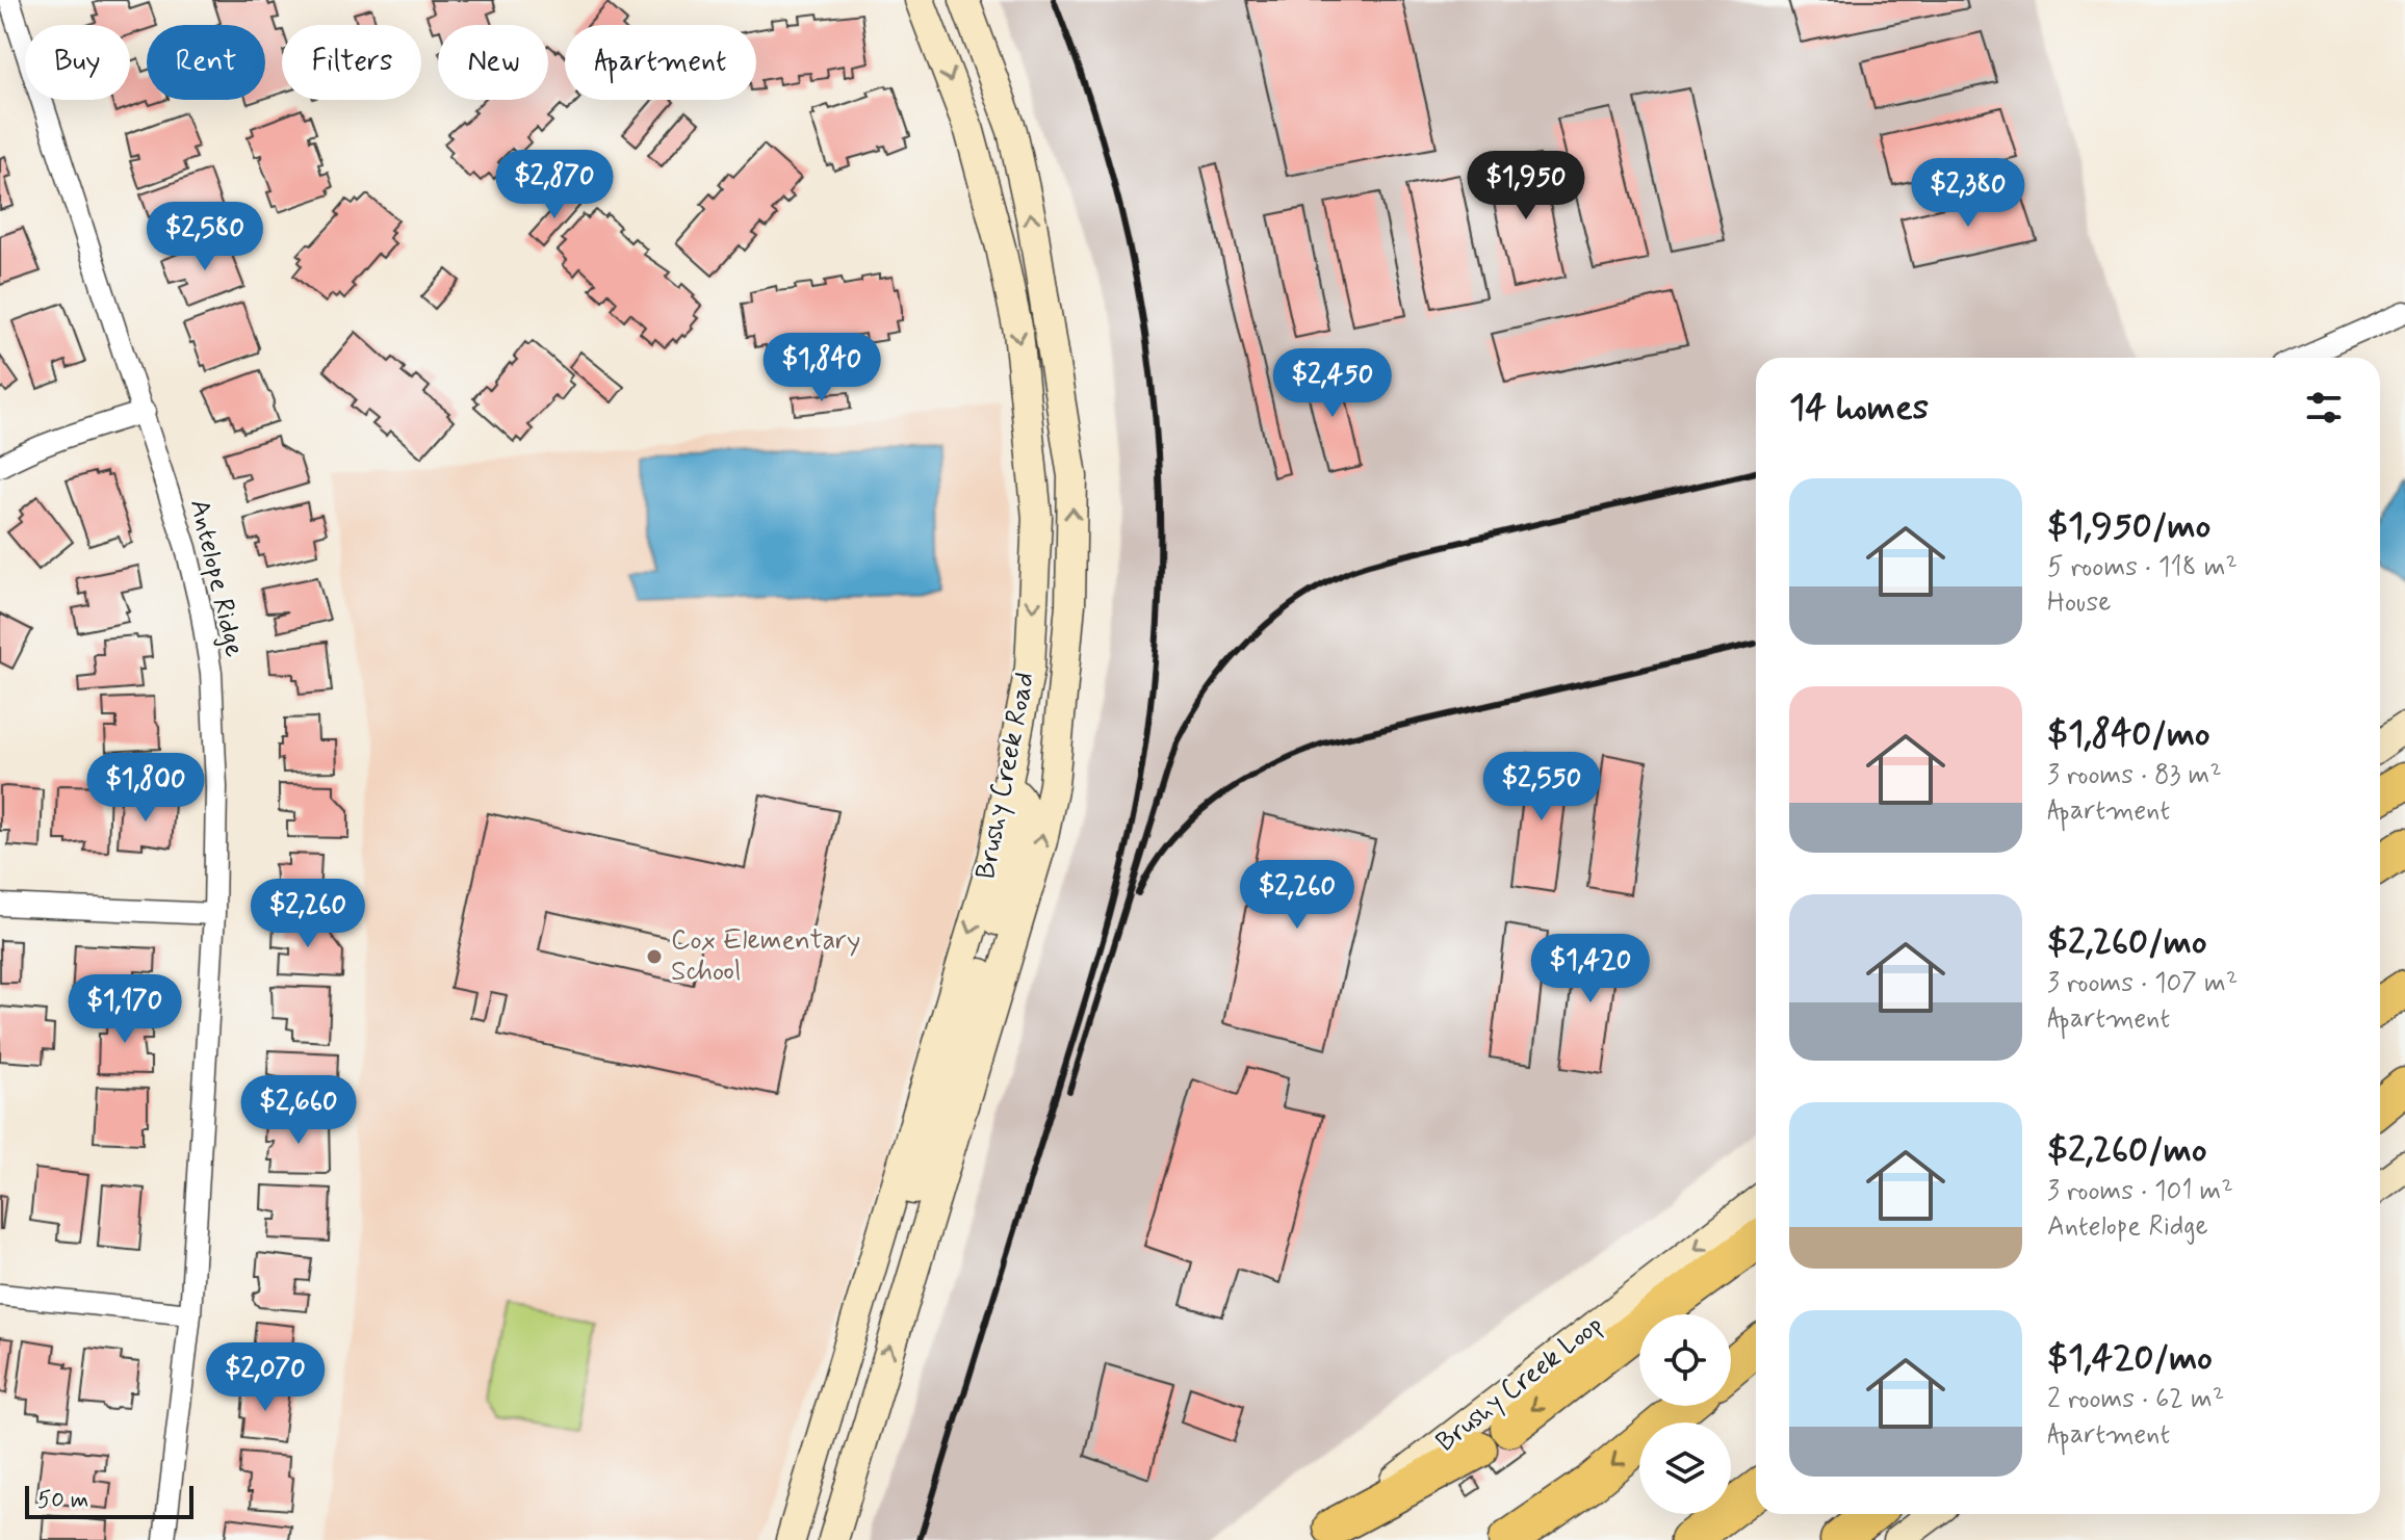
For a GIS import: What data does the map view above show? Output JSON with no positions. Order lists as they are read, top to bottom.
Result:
{
  "streets": {
    "main road": ["Brushy Creek Road", "Brushy Creek Loop"],
    "street": ["Antelope Ridge"]
  },
  "one_way": ["Brushy Creek Loop"],
  "places": ["Cox Elementary School"],
  "scale_bar": "50 m",
  "page": {
    "chip": [
      "Buy",
      "Rent",
      "Filters",
      "New",
      "Apartment"
    ],
    "price": [
      "$2,870",
      "$1,950",
      "$2,380",
      "$2,580",
      "$1,840",
      "$2,450",
      "$2,550",
      "$1,800",
      "$2,260",
      "$2,260",
      "$1,420",
      "$1,170",
      "$2,660",
      "$2,070"
    ],
    "heading": "14 homes",
    "list": [
      {
        "name": "$1,950/mo",
        "note": "5 rooms · 118 m² · House"
      },
      {
        "name": "$1,840/mo",
        "note": "3 rooms · 83 m² · Apartment"
      },
      {
        "name": "$2,260/mo",
        "note": "3 rooms · 107 m² · Apartment"
      },
      {
        "name": "$2,260/mo",
        "note": "3 rooms · 101 m² · Antelope Ridge"
      },
      {
        "name": "$1,420/mo",
        "note": "2 rooms · 62 m² · Apartment"
      }
    ],
    "scale": "50 m"
  }
}
